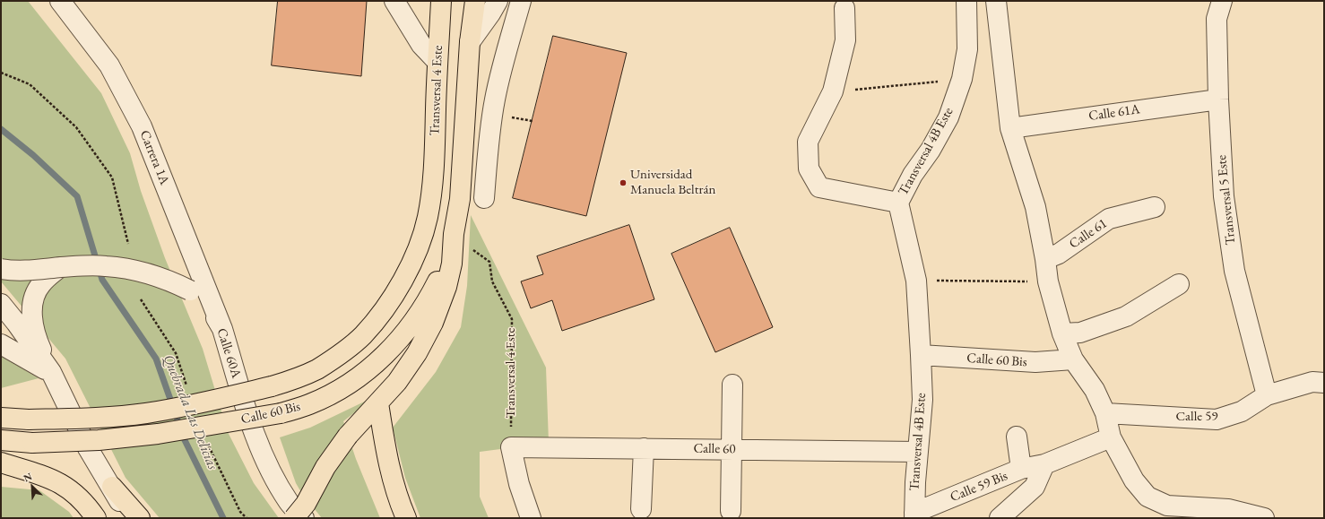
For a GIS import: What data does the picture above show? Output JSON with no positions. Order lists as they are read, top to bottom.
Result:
{
  "streets": {
    "main road": ["Transversal 4 Este", "Calle 60 Bis"],
    "street": [
      "Calle 61A",
      "Transversal 4B Este",
      "Carrera 1A",
      "Transversal 5 Este",
      "Calle 61",
      "Calle 60A",
      "Calle 59",
      "Calle 60",
      "Calle 59 Bis"
    ]
  },
  "crossings": [
    ["Transversal 4 Este", "Calle 60 Bis"],
    ["Transversal 4 Este", "Calle 60"],
    ["Calle 61A", "Transversal 5 Este"],
    ["Transversal 4B Este", "Calle 60 Bis"],
    ["Transversal 4B Este", "Calle 60"],
    ["Transversal 4B Este", "Calle 59 Bis"],
    ["Carrera 1A", "Calle 60A"],
    ["Transversal 5 Este", "Calle 59"]
  ],
  "water": ["Quebrada Las Delicias"],
  "places": ["Universidad Manuela Beltrán"],
  "north": "top left"
}
